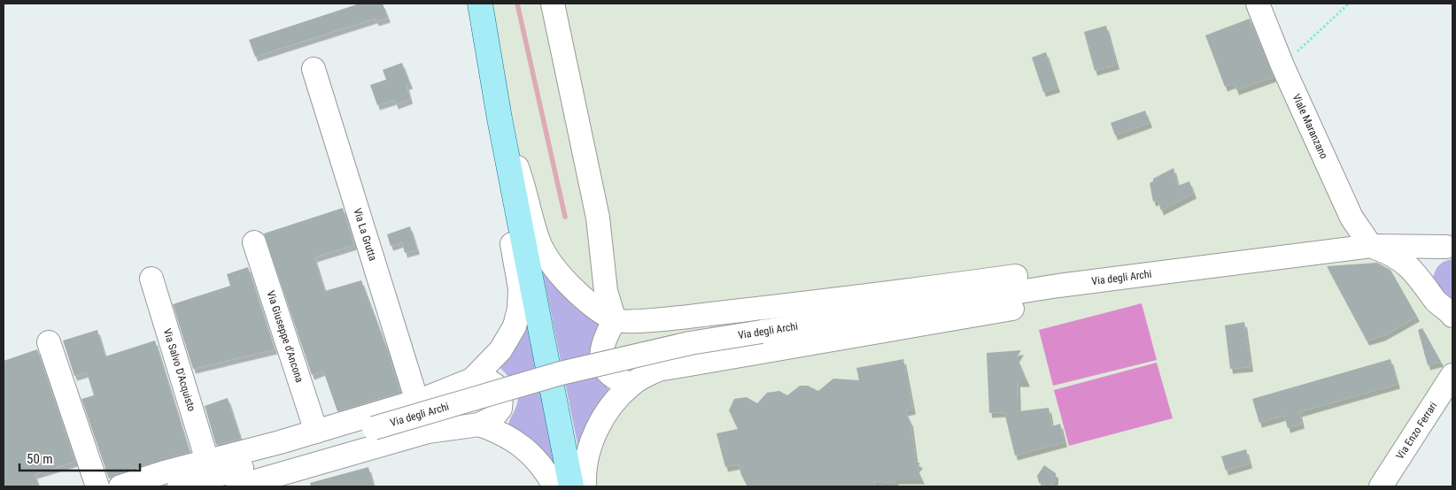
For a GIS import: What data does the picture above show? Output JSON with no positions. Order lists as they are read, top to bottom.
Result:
{
  "streets": {
    "street": [
      "Viale Maranzano",
      "Via La Grutta",
      "Via degli Archi",
      "Via Giuseppe d'Ancona",
      "Via Salvo D'Acquisto",
      "Via Enzo Ferrari"
    ]
  },
  "crossings": [
    ["Viale Maranzano", "Via degli Archi"]
  ],
  "scale_bar": "50 m"
}
